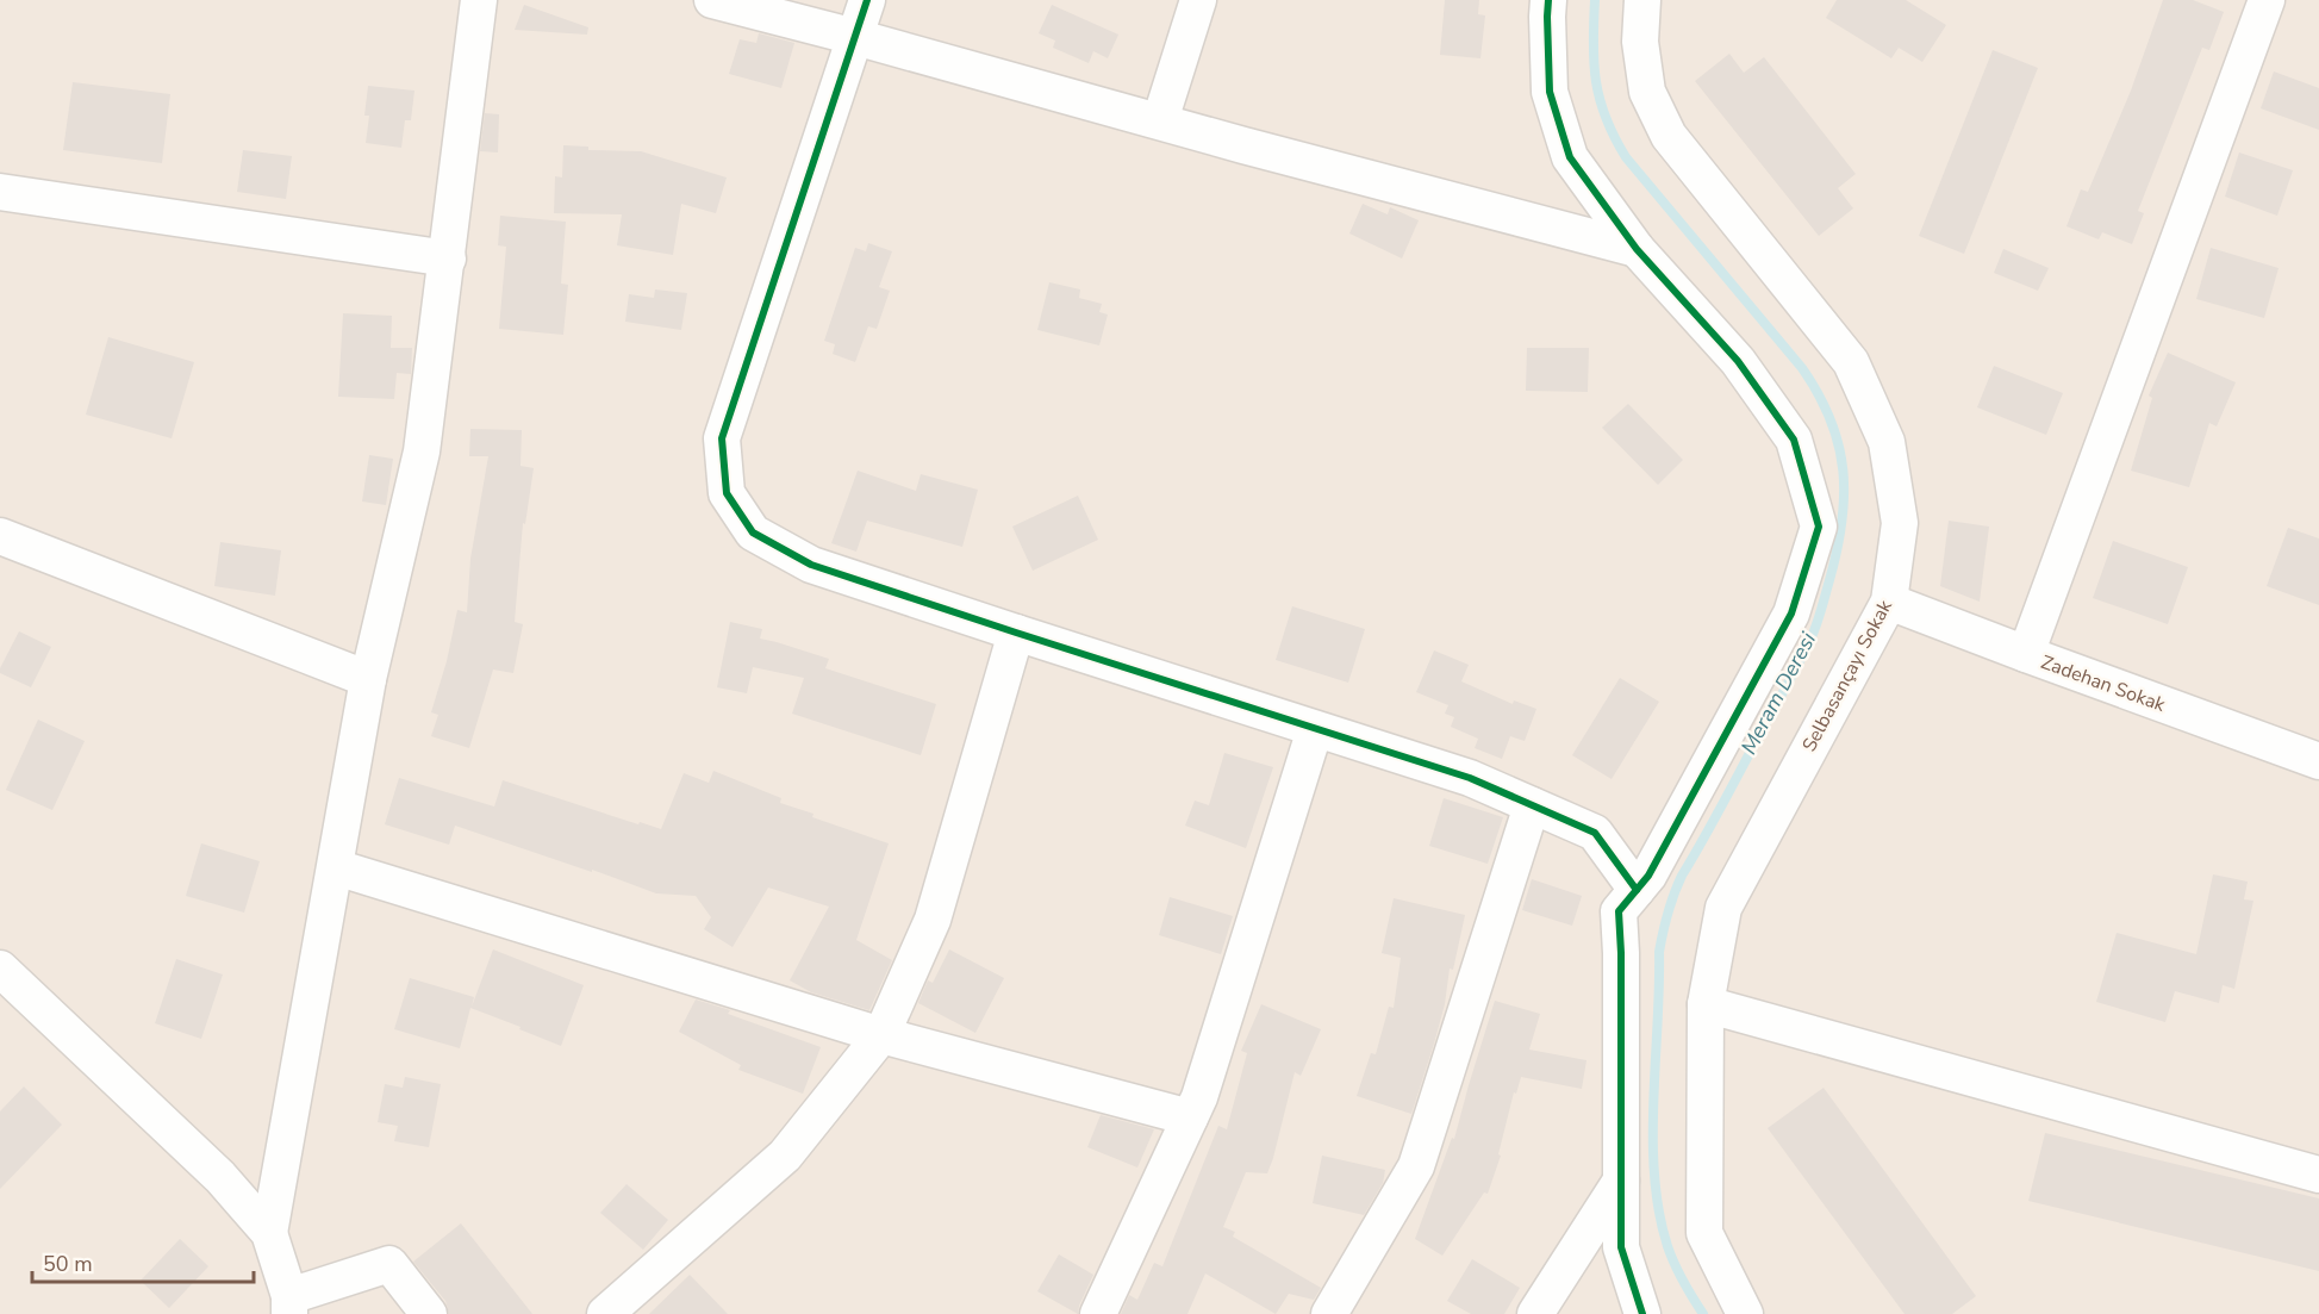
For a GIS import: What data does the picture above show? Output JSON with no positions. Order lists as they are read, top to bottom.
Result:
{
  "streets": {
    "street": ["Selbasançayı Sokak", "Zadehan Sokak"]
  },
  "crossings": [
    ["Selbasançayı Sokak", "Zadehan Sokak"]
  ],
  "water": ["Meram Deresi"],
  "scale_bar": "50 m"
}
